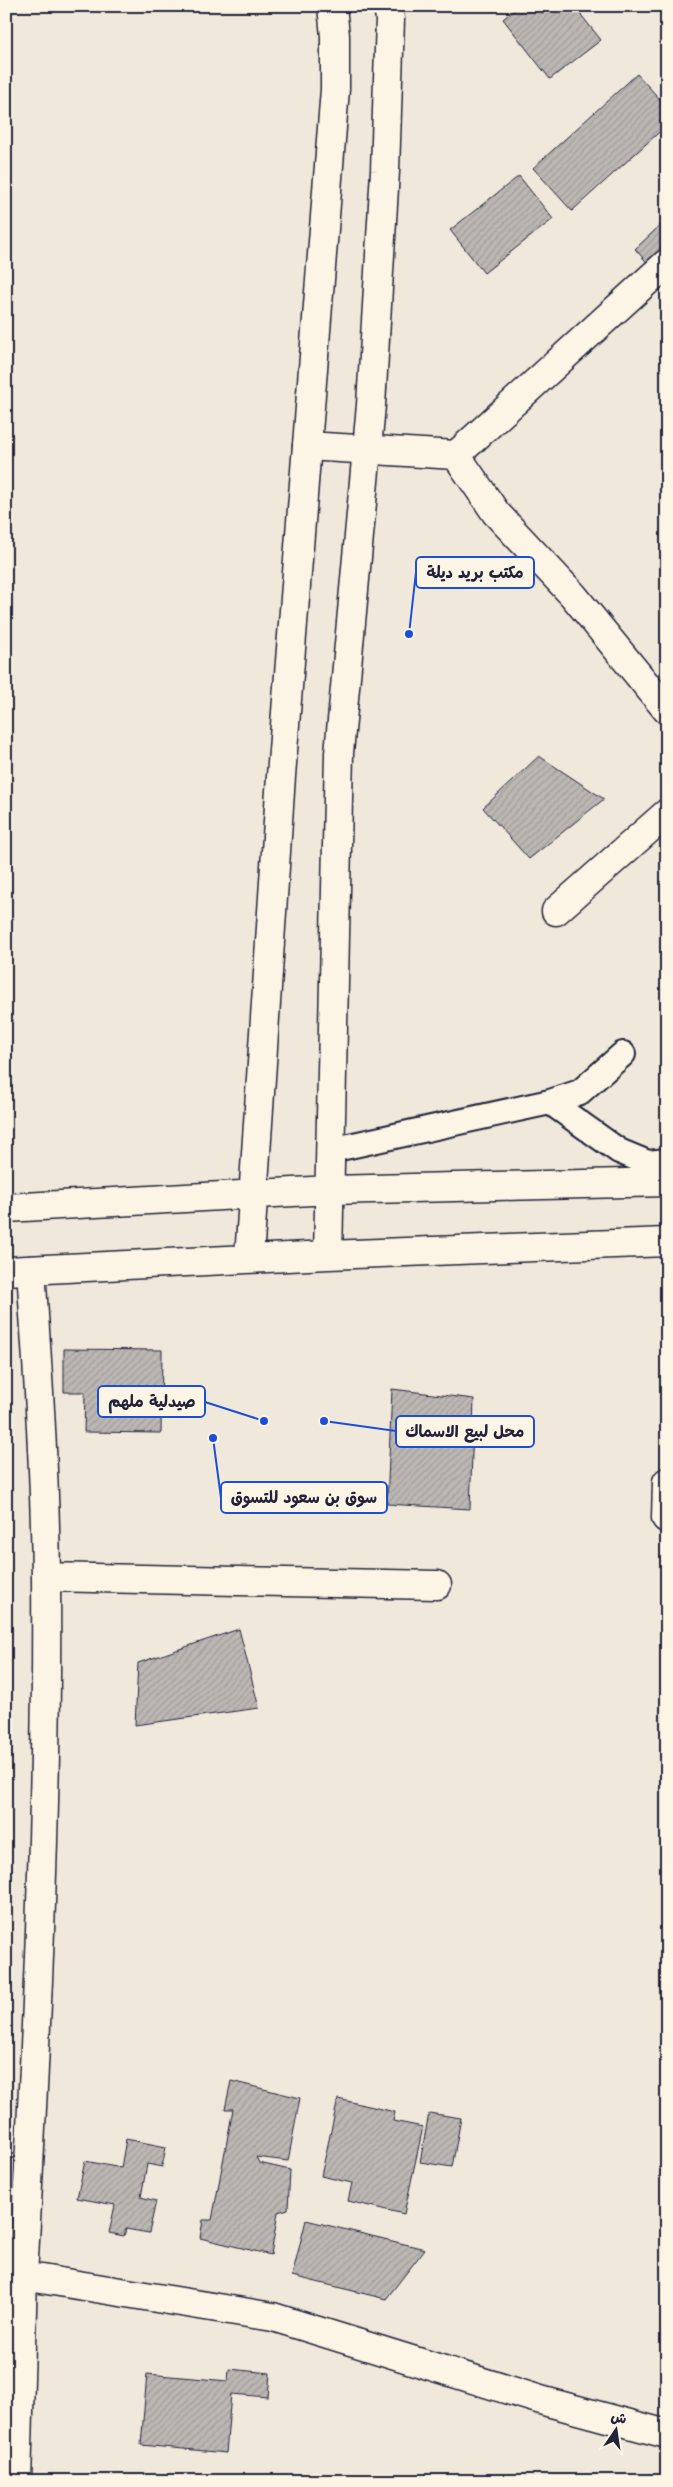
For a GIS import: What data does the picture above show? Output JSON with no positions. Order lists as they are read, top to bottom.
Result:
{
  "places": [
    "مكتب بريد ديلة",
    "صيدلية ملهم",
    "محل لبيع الاسماك",
    "سوق بن سعود للتسوق"
  ],
  "north": "top"
}
